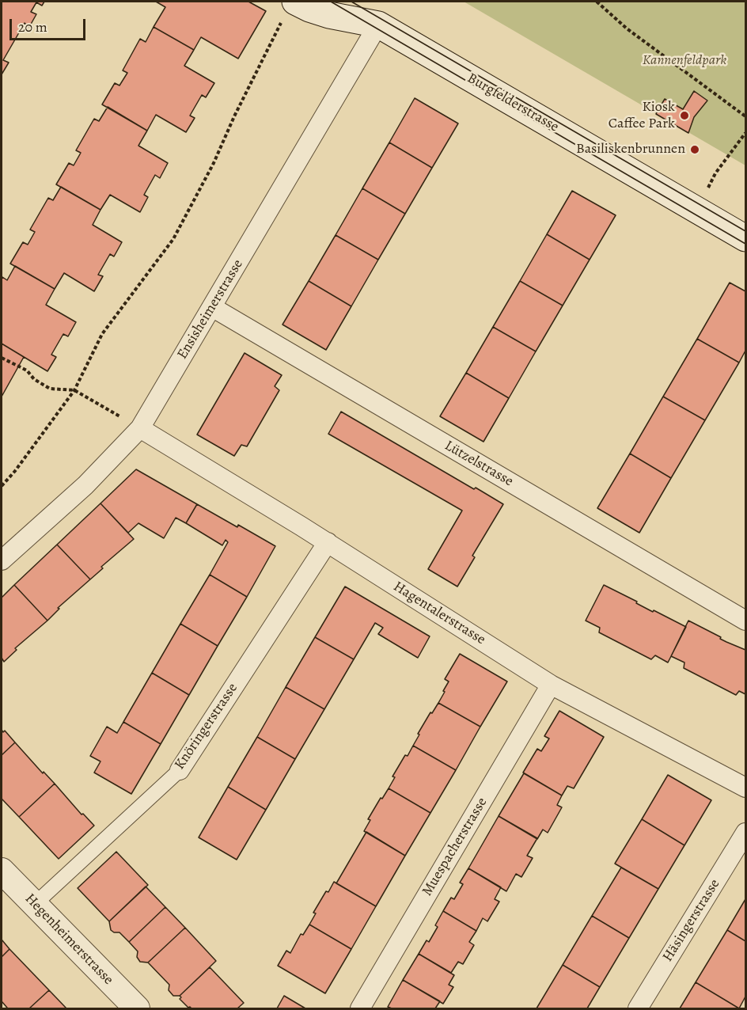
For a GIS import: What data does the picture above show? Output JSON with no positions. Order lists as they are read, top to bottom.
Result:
{
  "streets": {
    "main road": ["Burgfelderstrasse"],
    "street": [
      "Ensisheimerstrasse",
      "Lützelstrasse",
      "Hagentalerstrasse",
      "Knöringerstrasse",
      "Muespacherstrasse",
      "Häsingerstrasse",
      "Hegenheimerstrasse"
    ]
  },
  "crossings": [
    ["Burgfelderstrasse", "Ensisheimerstrasse"],
    ["Ensisheimerstrasse", "Lützelstrasse"],
    ["Ensisheimerstrasse", "Hagentalerstrasse"],
    ["Hagentalerstrasse", "Knöringerstrasse"],
    ["Hagentalerstrasse", "Muespacherstrasse"],
    ["Knöringerstrasse", "Hegenheimerstrasse"]
  ],
  "parks": ["Kannenfeldpark"],
  "places": ["Kiosk Caffee Park", "Basiliskenbrunnen"],
  "scale_bar": "20 m"
}
